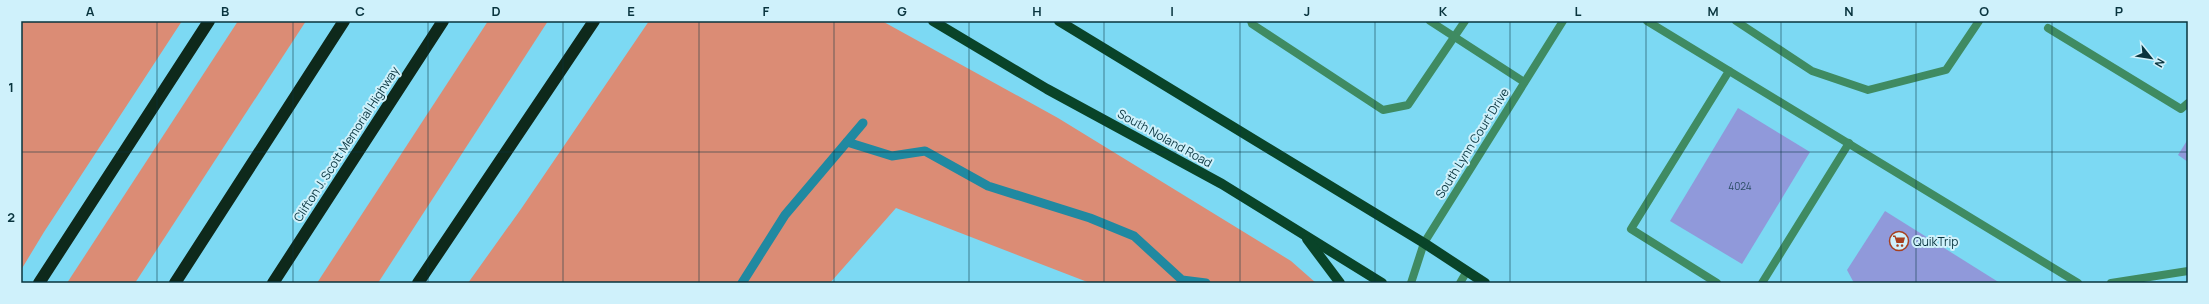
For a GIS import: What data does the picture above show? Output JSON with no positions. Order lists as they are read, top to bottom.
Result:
{
  "streets": {
    "highway": ["Clifton J. Scott Memorial Highway"],
    "main road": ["South Noland Road"],
    "street": ["South Lynn Court Drive"]
  },
  "places": {
    "supermarket": ["QuikTrip"]
  },
  "house_numbers": ["4024"],
  "north": "bottom right",
  "grid": {
    "columns": [
      "A",
      "B",
      "C",
      "D",
      "E",
      "F",
      "G",
      "H",
      "I",
      "J",
      "K",
      "L",
      "M",
      "N",
      "O",
      "P"
    ],
    "rows": ["1", "2"]
  }
}
